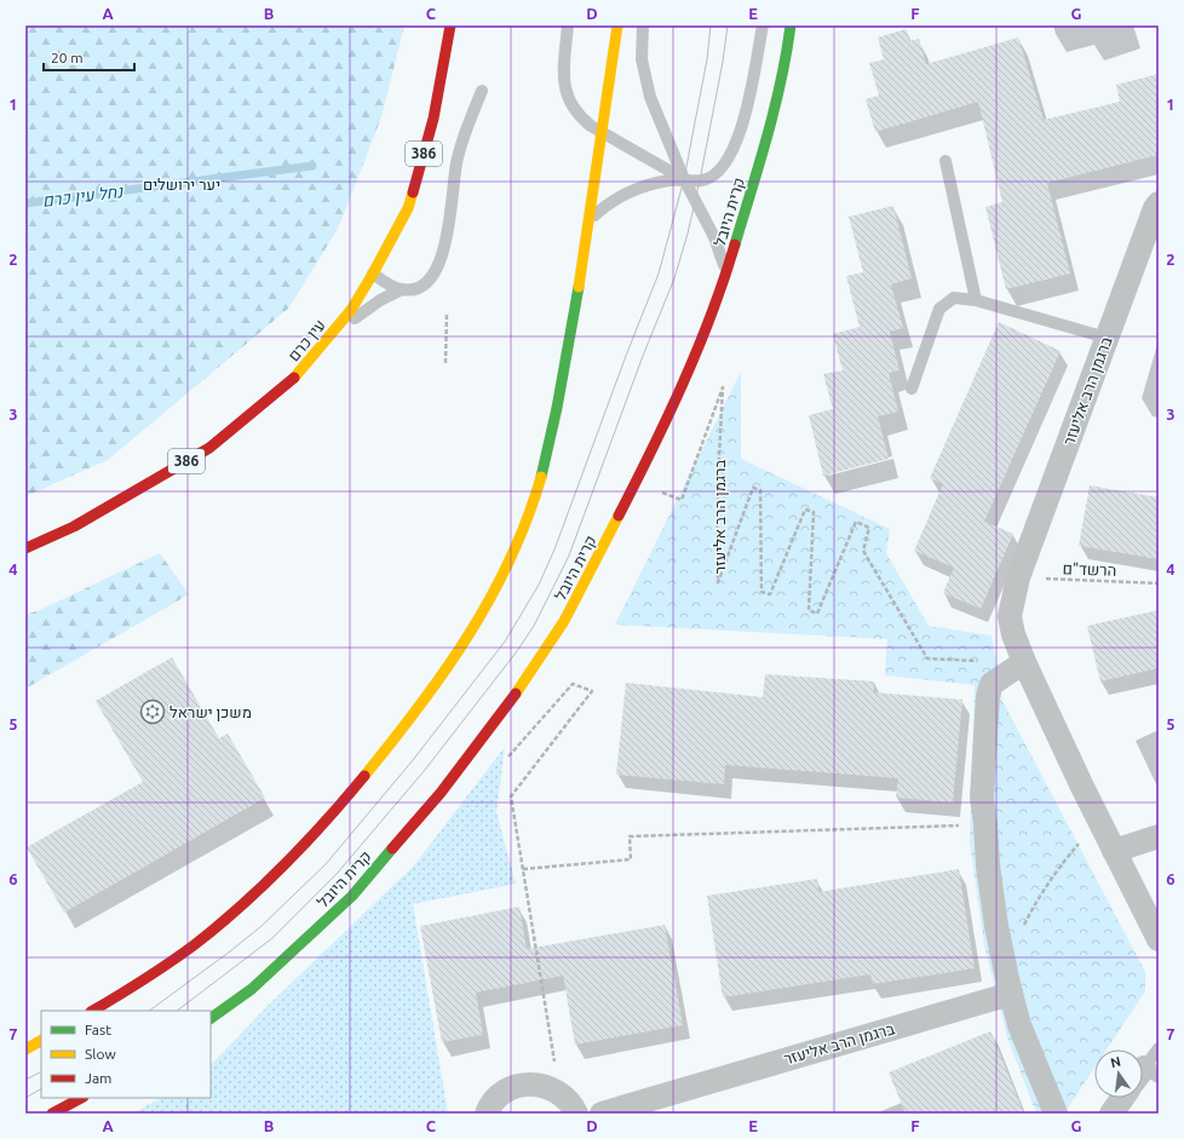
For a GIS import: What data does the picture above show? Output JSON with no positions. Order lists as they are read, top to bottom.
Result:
{
  "streets": {
    "main road": ["386", "קרית היובל", "עין כרם"],
    "street": ["ברגמן הרב אליעזר"],
    "path": ["הרשד\"ם"]
  },
  "crossings": [
    ["קרית היובל", "ברגמן הרב אליעזר"],
    ["ברגמן הרב אליעזר", "הרשד\"ם"]
  ],
  "water": ["נחל עין כרם"],
  "parks": ["יער ירושלים"],
  "places": {
    "synagogue": ["משכן ישראל"]
  },
  "legend": ["Fast", "Slow", "Jam"],
  "scale_bar": "20 m",
  "north": "top",
  "grid": {
    "columns": [
      "A",
      "B",
      "C",
      "D",
      "E",
      "F",
      "G"
    ],
    "rows": [
      "1",
      "2",
      "3",
      "4",
      "5",
      "6",
      "7"
    ]
  }
}
